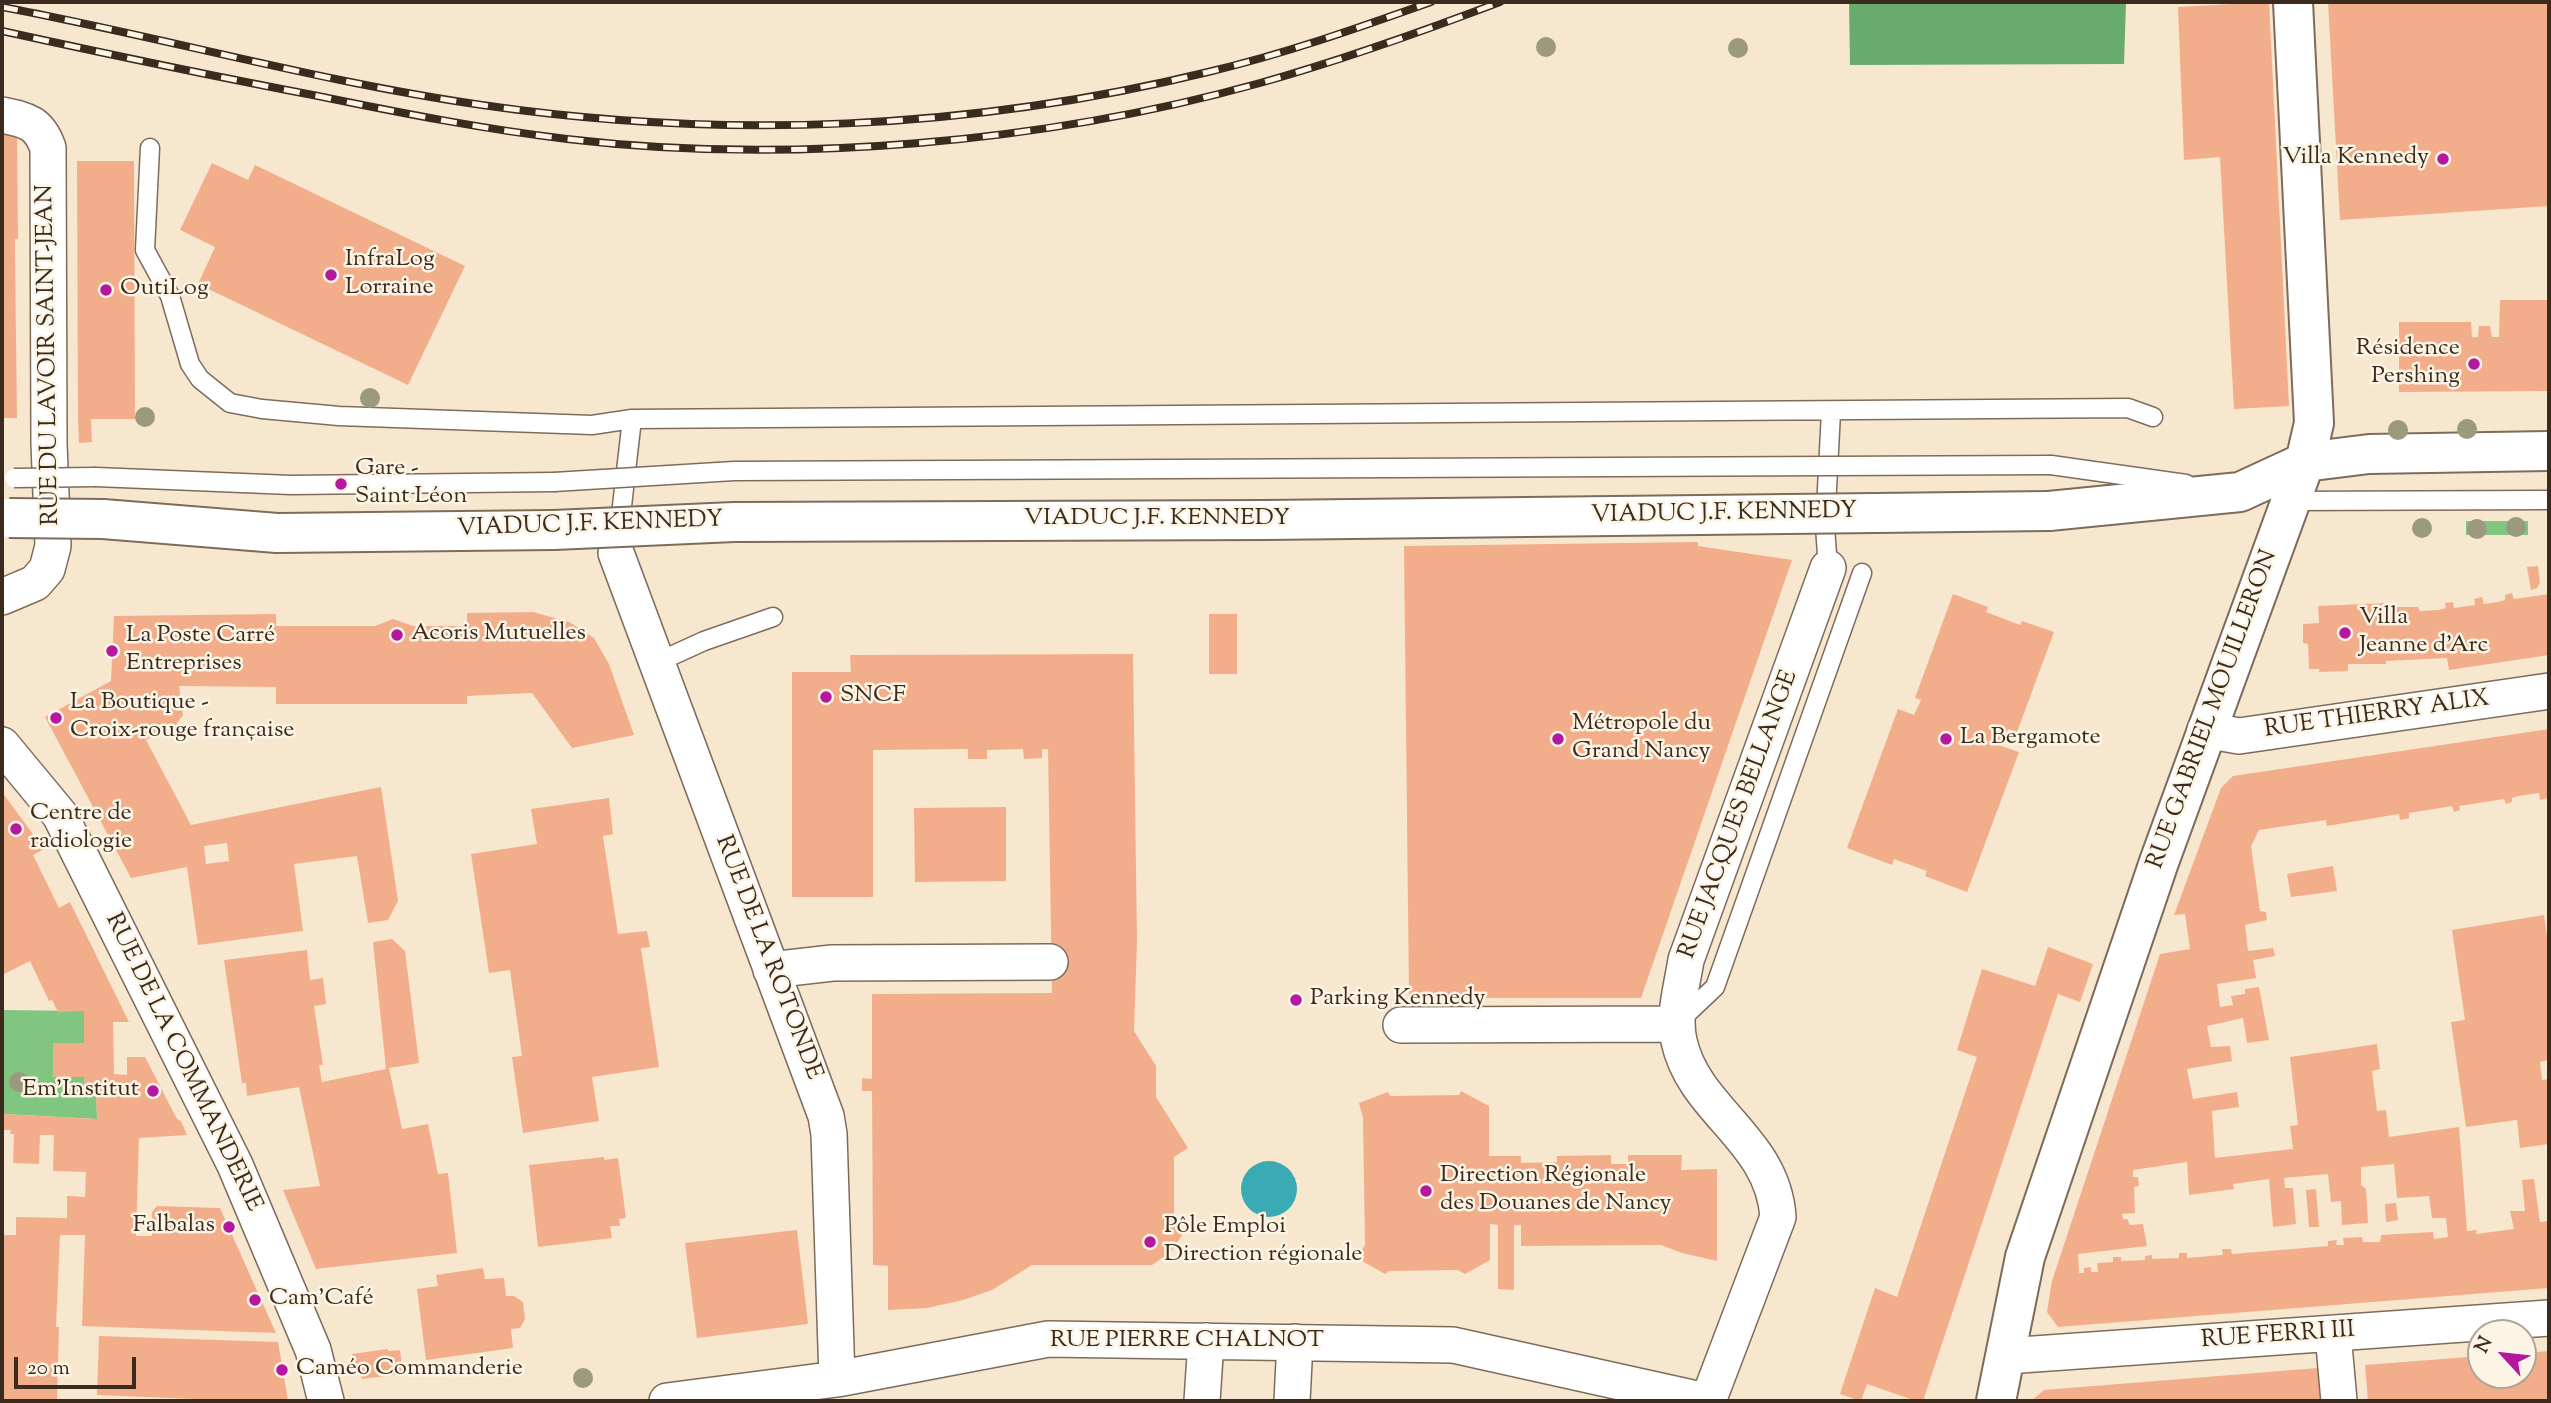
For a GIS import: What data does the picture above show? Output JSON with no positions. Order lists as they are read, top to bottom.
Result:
{
  "streets": {
    "main road": ["VIADUC J.F. KENNEDY", "RUE GABRIEL MOUILLERON"],
    "street": [
      "RUE DU LAVOIR SAINT-JEAN",
      "RUE THIERRY ALIX",
      "RUE JACQUES BELLANGE",
      "RUE DE LA ROTONDE",
      "RUE DE LA COMMANDERIE",
      "RUE FERRI III",
      "RUE PIERRE CHALNOT"
    ]
  },
  "crossings": [
    ["VIADUC J.F. KENNEDY", "RUE GABRIEL MOUILLERON"],
    ["RUE GABRIEL MOUILLERON", "RUE THIERRY ALIX"],
    ["RUE GABRIEL MOUILLERON", "RUE FERRI III"],
    ["RUE JACQUES BELLANGE", "RUE PIERRE CHALNOT"],
    ["RUE DE LA ROTONDE", "RUE PIERRE CHALNOT"]
  ],
  "places": [
    "Villa Kennedy",
    "InfraLog Lorraine",
    "OutiLog",
    "Résidence Pershing",
    "Gare - Saint Léon",
    "Villa Jeanne d'Arc",
    "Acoris Mutuelles",
    "La Poste Carré Entreprises",
    "SNCF",
    "La Boutique - Croix-rouge française",
    "Métropole du Grand Nancy",
    "La Bergamote",
    "Centre de radiologie",
    "Parking Kennedy",
    "Em'Institut",
    "Direction Régionale des Douanes de Nancy",
    "Falbalas",
    "Pôle Emploi Direction régionale",
    "Cam'Café",
    "Caméo Commanderie"
  ],
  "scale_bar": "20 m",
  "north": "top left"
}
